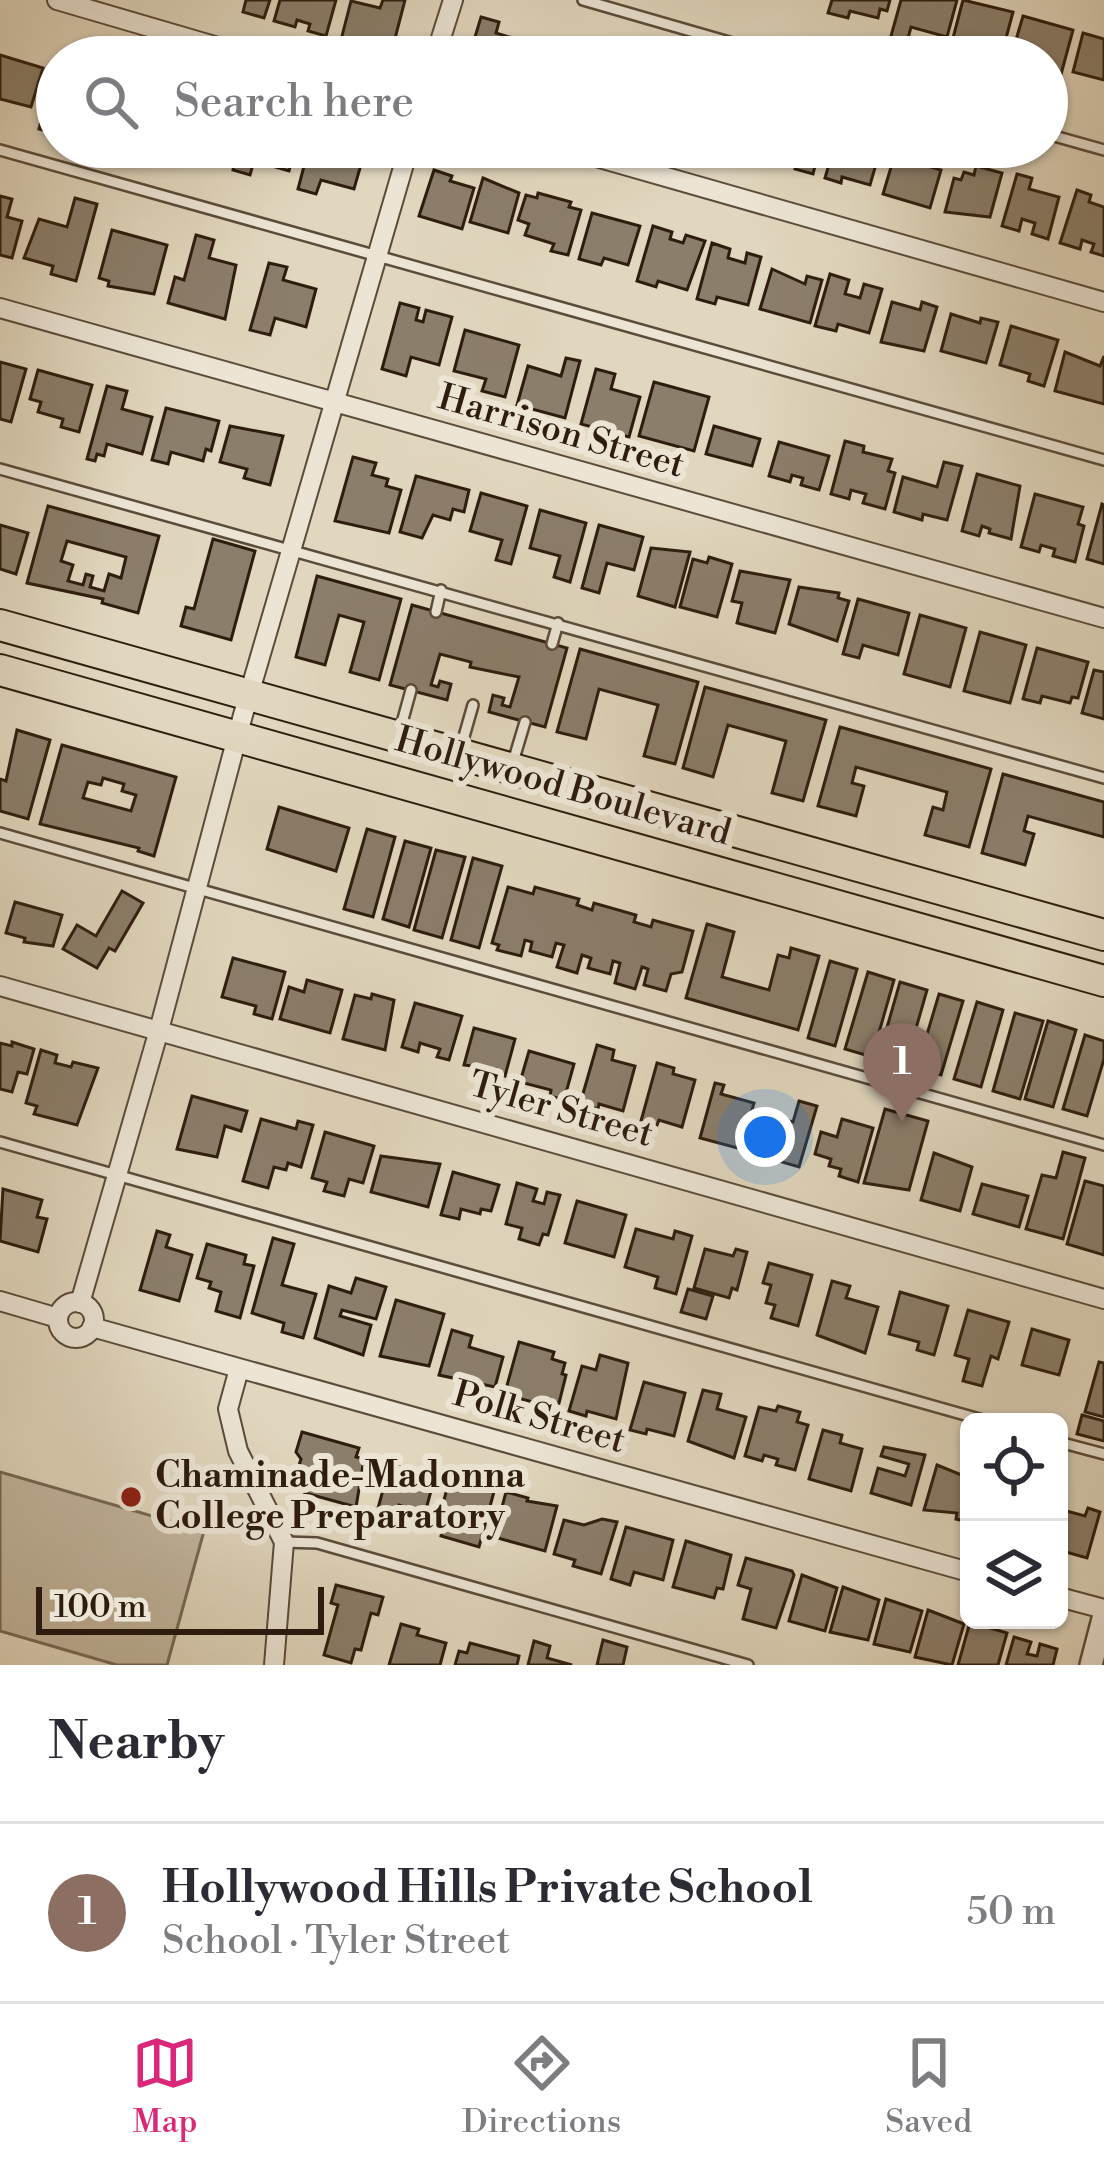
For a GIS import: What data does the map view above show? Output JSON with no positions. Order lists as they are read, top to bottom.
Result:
{
  "streets": {
    "highway": ["Hollywood Boulevard"],
    "street": ["Harrison Street", "Tyler Street", "Polk Street"]
  },
  "places": ["Chaminade-Madonna College Preparatory"],
  "scale_bar": "100 m",
  "page": {
    "search": "Search here",
    "pins": "1",
    "scale": "100 m",
    "heading": "Nearby",
    "list": [
      {
        "mark": "1",
        "name": "Hollywood Hills Private School",
        "note": "School · Tyler Street",
        "value": "50 m"
      }
    ],
    "nav": ["Map", "Directions", "Saved"]
  }
}
